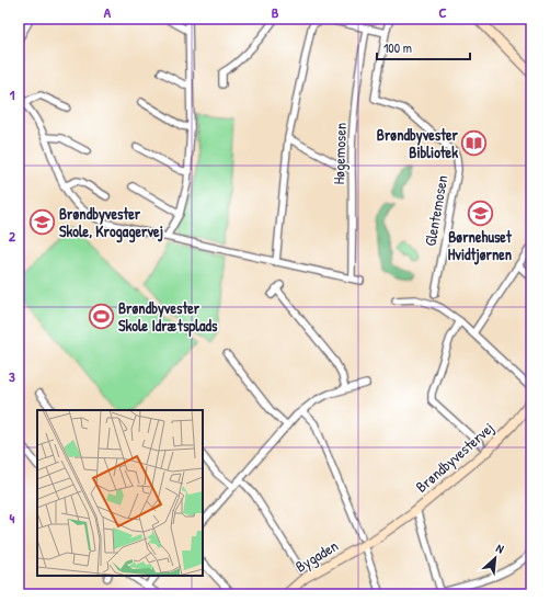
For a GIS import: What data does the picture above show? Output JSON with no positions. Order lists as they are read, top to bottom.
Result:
{
  "streets": {
    "street": [
      "Høgemosen",
      "Glentemosen",
      "Brøndbyvestervej",
      "Bygaden"
    ]
  },
  "crossings": [
    ["Brøndbyvestervej", "Bygaden"]
  ],
  "places": {
    "library": ["Brøndbyvester Bibliotek"],
    "school or university": ["Børnehuset Hvidtjørnen", "Brøndbyvester Skole, Krogagervej"],
    "sports": ["Brøndbyvester Skole Idrætsplads"]
  },
  "scale_bar": "100 m",
  "north": "top right",
  "grid": {
    "columns": ["A", "B", "C"],
    "rows": [
      "1",
      "2",
      "3",
      "4"
    ]
  }
}
